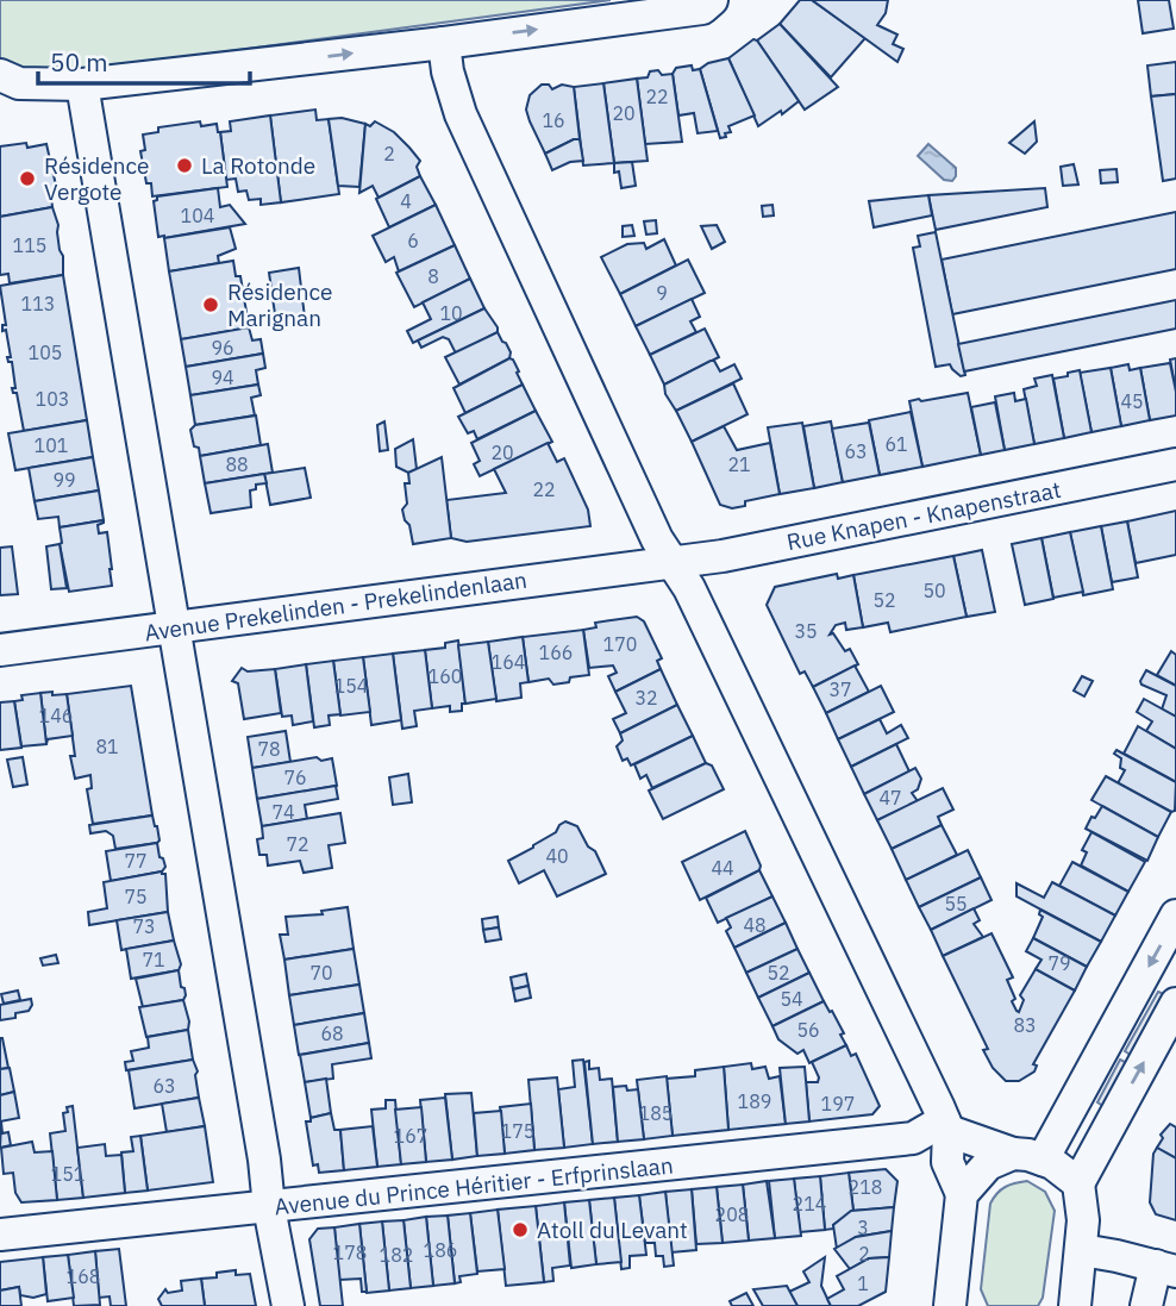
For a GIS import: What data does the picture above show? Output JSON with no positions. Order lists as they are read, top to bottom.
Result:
{
  "streets": {
    "street": ["Rue Knapen - Knapenstraat", "Avenue Prekelinden - Prekelindenlaan", "Avenue du Prince Héritier - Erfprinslaan"]
  },
  "crossings": [
    ["Rue Knapen - Knapenstraat", "Avenue Prekelinden - Prekelindenlaan"]
  ],
  "places": [
    "La Rotonde",
    "Résidence Vergote",
    "Résidence Marignan",
    "Atoll du Levant"
  ],
  "house_numbers": [
    "22",
    "20",
    "16",
    "2",
    "4",
    "104",
    "6",
    "115",
    "8",
    "9",
    "113",
    "10",
    "96",
    "105",
    "94",
    "103",
    "45",
    "61",
    "101",
    "63",
    "20",
    "88",
    "21",
    "99",
    "22",
    "50",
    "52",
    "35",
    "170",
    "166",
    "164",
    "160",
    "154",
    "37",
    "32",
    "146",
    "81",
    "78",
    "76",
    "47",
    "74",
    "72",
    "40",
    "77",
    "44",
    "75",
    "55",
    "48",
    "73",
    "71",
    "79",
    "70",
    "52",
    "54",
    "83",
    "56",
    "68",
    "63",
    "189",
    "197",
    "185",
    "175",
    "167",
    "151",
    "218",
    "214",
    "208",
    "3",
    "186",
    "178",
    "2",
    "182",
    "168",
    "1"
  ],
  "scale_bar": "50 m"
}
